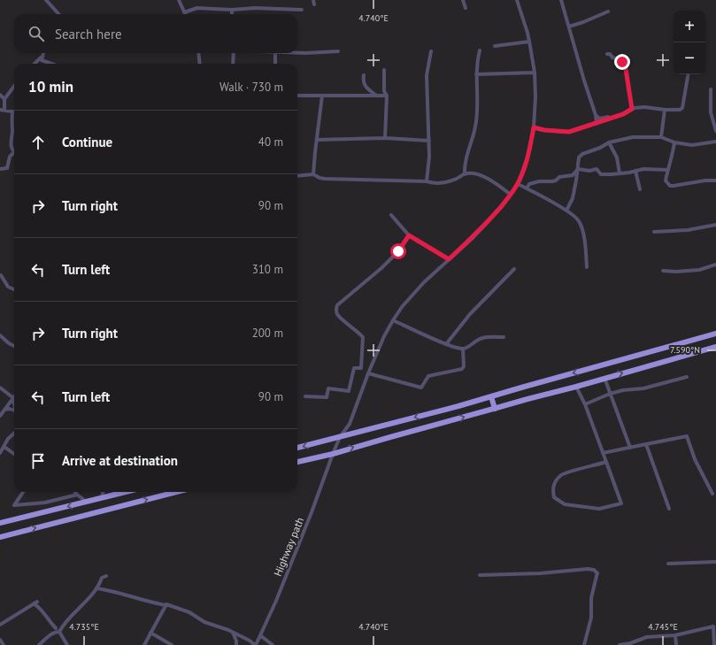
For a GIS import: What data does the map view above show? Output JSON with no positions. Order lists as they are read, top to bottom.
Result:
{
  "streets": {
    "street": ["Highway path"]
  },
  "page": {
    "map_buttons": ["+", "−"],
    "search": "Search here",
    "heading": ["10 min", "Walk · 730 m"],
    "list": [
      ["Continue", "40 m"],
      ["Turn right", "90 m"],
      ["Turn left", "310 m"],
      ["Turn right", "200 m"],
      ["Turn left", "90 m"],
      "Arrive at destination"
    ]
  },
  "coordinates": [
    "4.740°E",
    "7.590°N",
    "4.735°E",
    "4.745°E"
  ]
}
